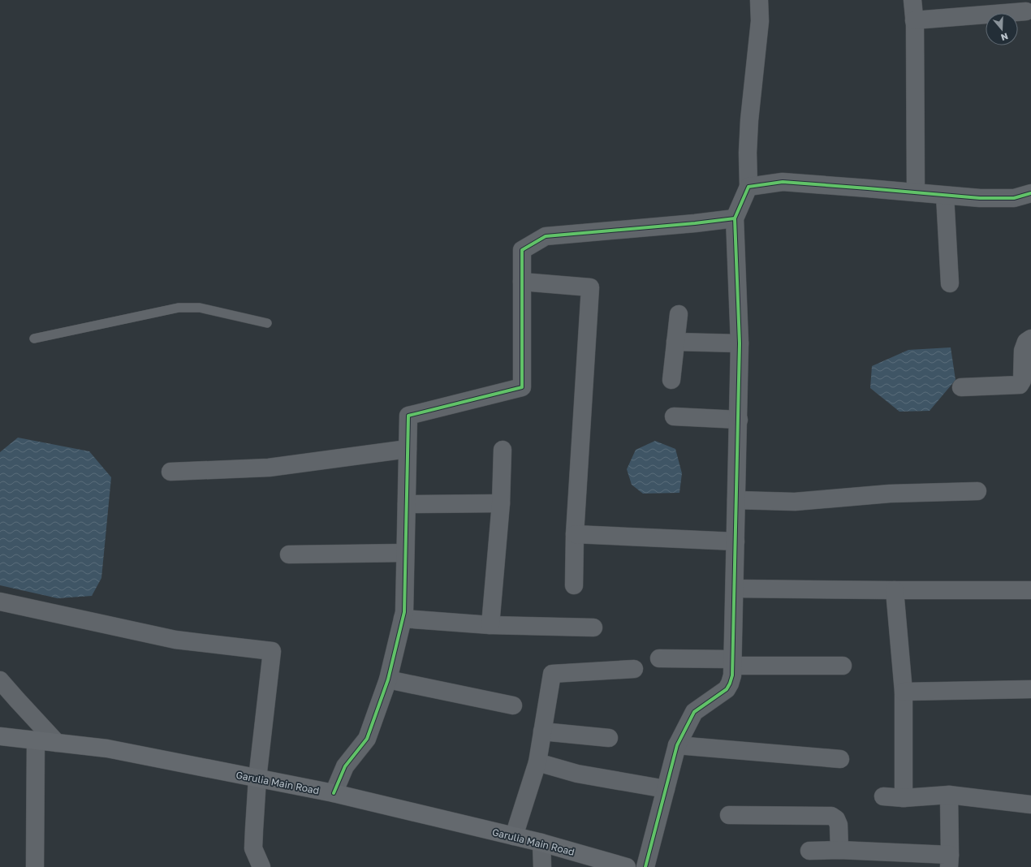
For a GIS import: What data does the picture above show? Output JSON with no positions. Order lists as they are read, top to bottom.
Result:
{
  "streets": {
    "street": ["Garulia Main Road"]
  },
  "north": "bottom"
}
